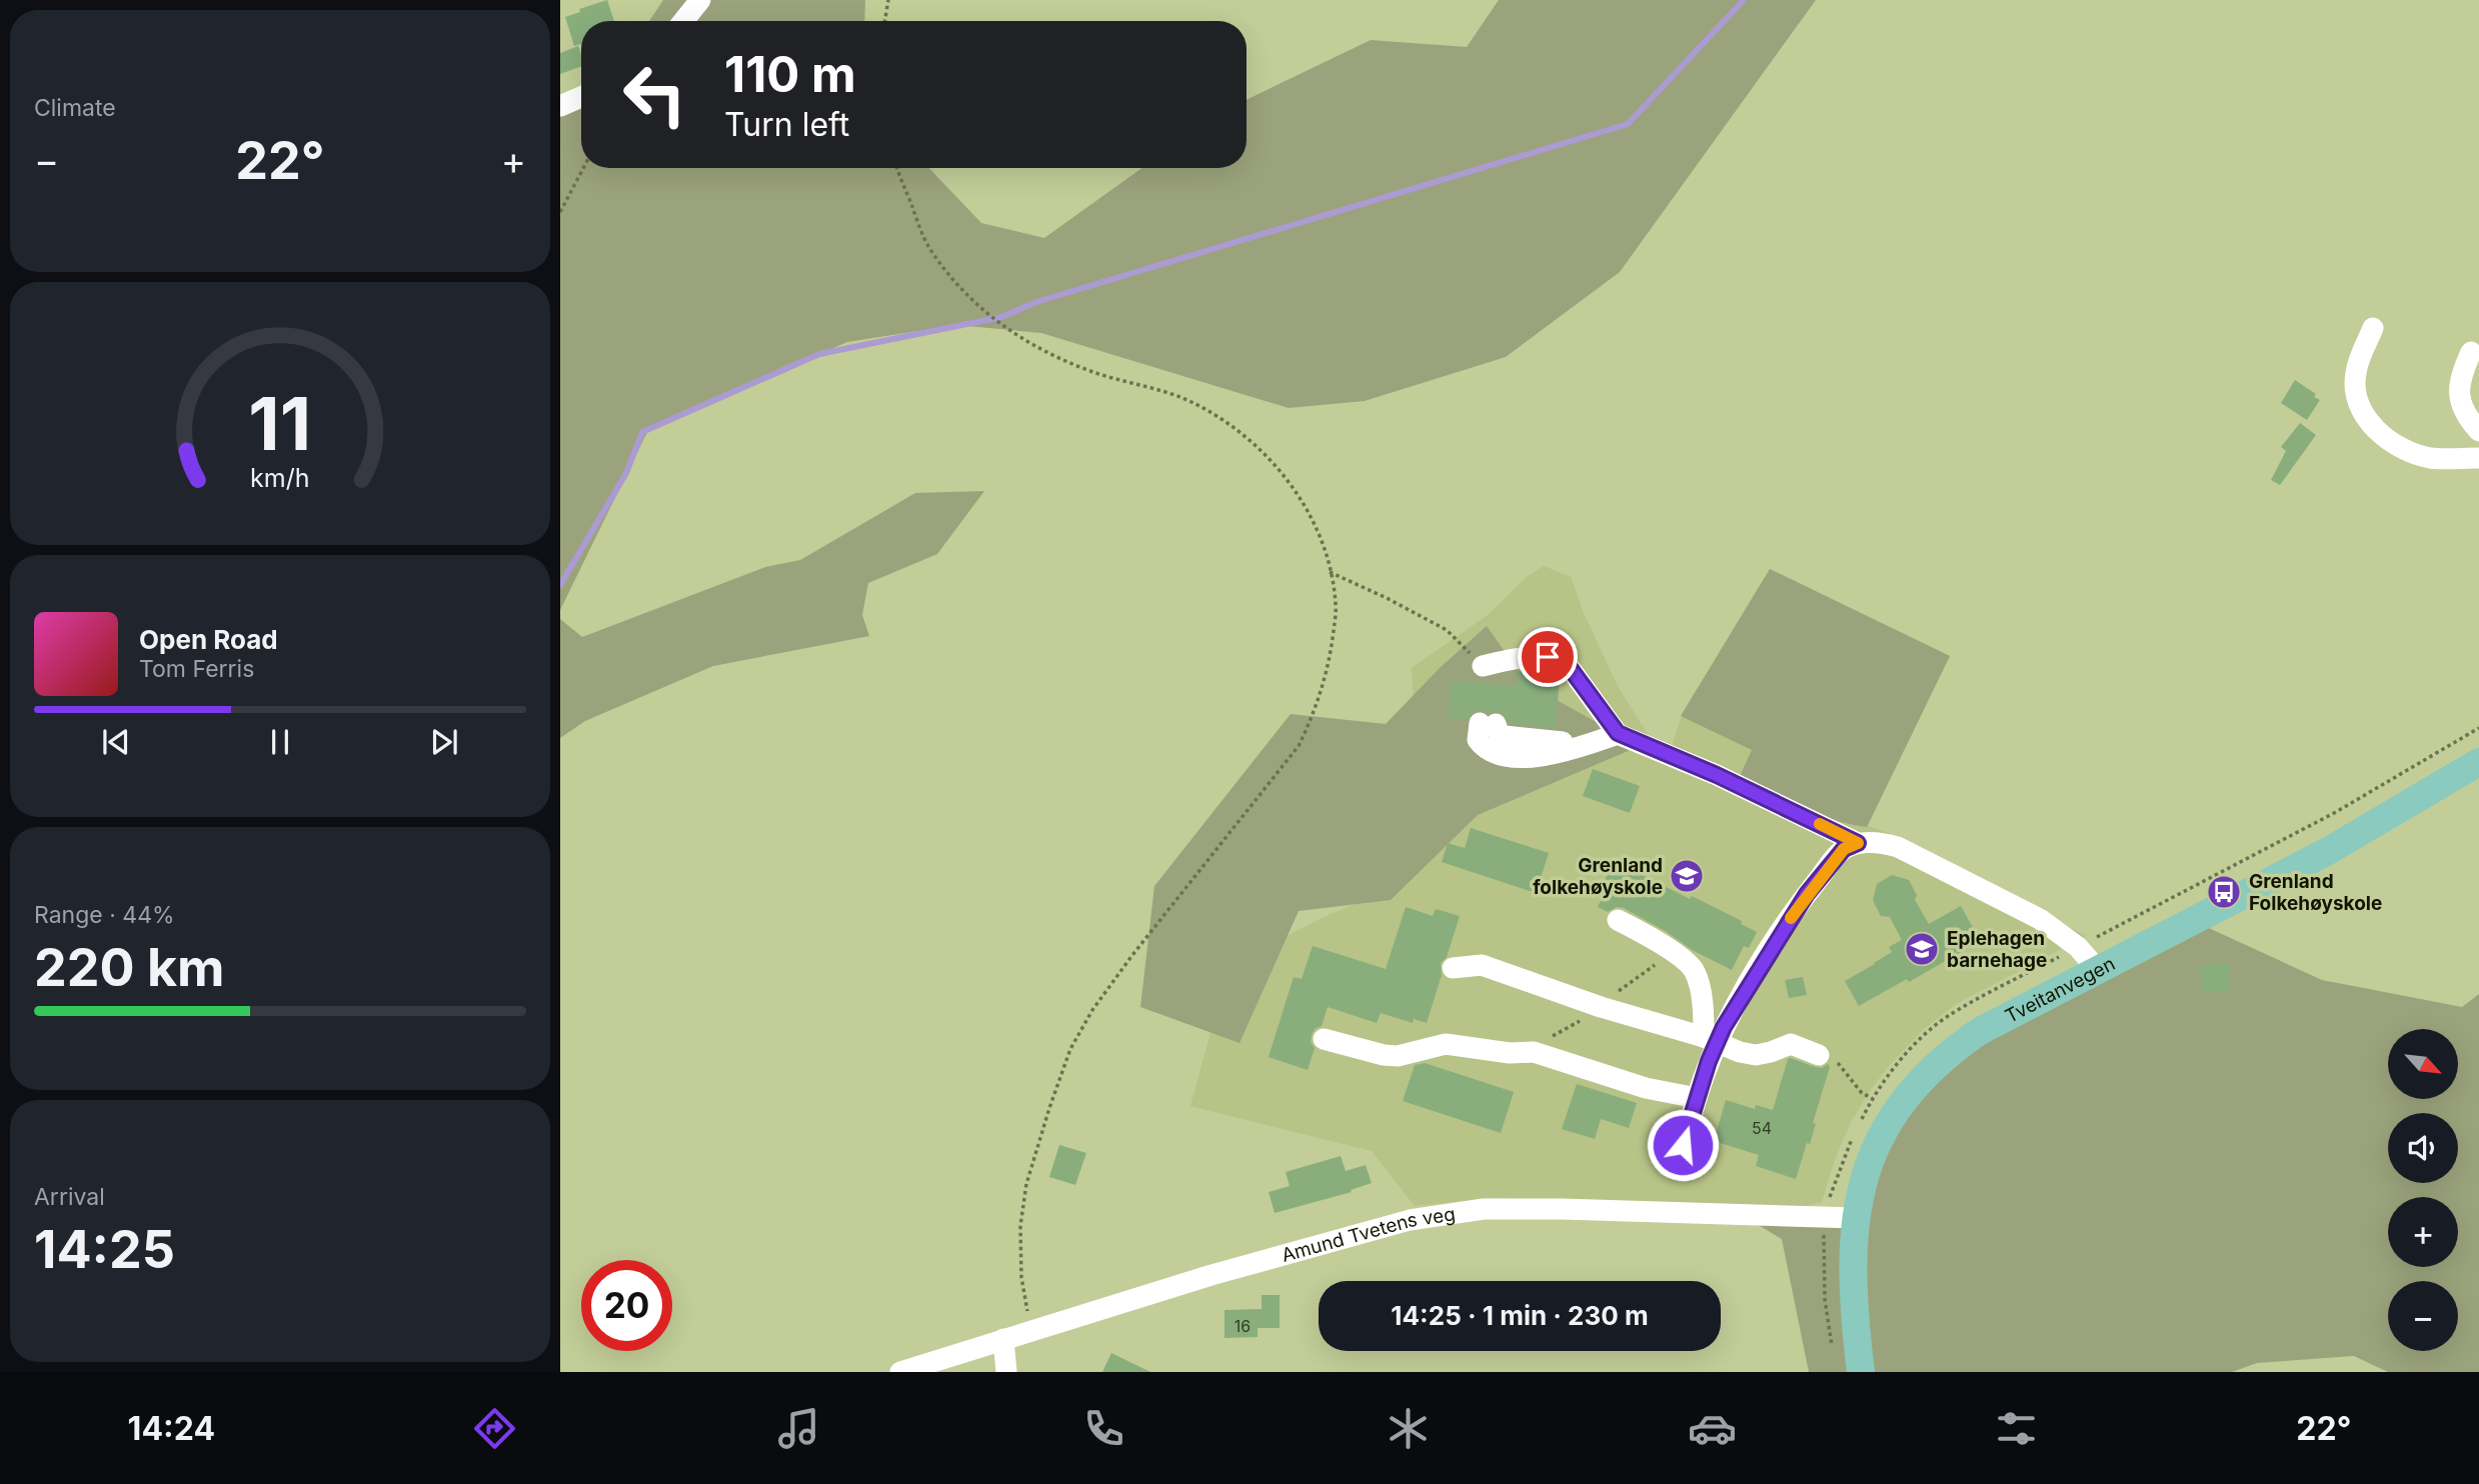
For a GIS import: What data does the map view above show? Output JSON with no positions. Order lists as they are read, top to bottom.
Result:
{
  "streets": {
    "main road": ["Tveitanvegen"],
    "street": ["Amund Tvetens veg"]
  },
  "crossings": [
    ["Tveitanvegen", "Amund Tvetens veg"]
  ],
  "places": {
    "school or university": ["Grenland folkehøyskole", "Eplehagen barnehage"],
    "bus stop": ["Grenland Folkehøyskole"]
  },
  "house_numbers": ["54", "16"],
  "north": "bottom right",
  "page": {
    "tile": [
      "Climate",
      ["Range · 44%", "220 km"],
      ["Arrival", "14:25"]
    ],
    "turn": ["110 m", "Turn left"],
    "heat": ["−", "22°", "+"],
    "song": ["Open Road", "Tom Ferris"],
    "map_buttons": ["+", "−"],
    "limit": "20",
    "trip": "14:25 · 1 min · 230 m",
    "tabs": ["14:24", "22°"],
    "gauge": ["11", "km/h"]
  }
}
